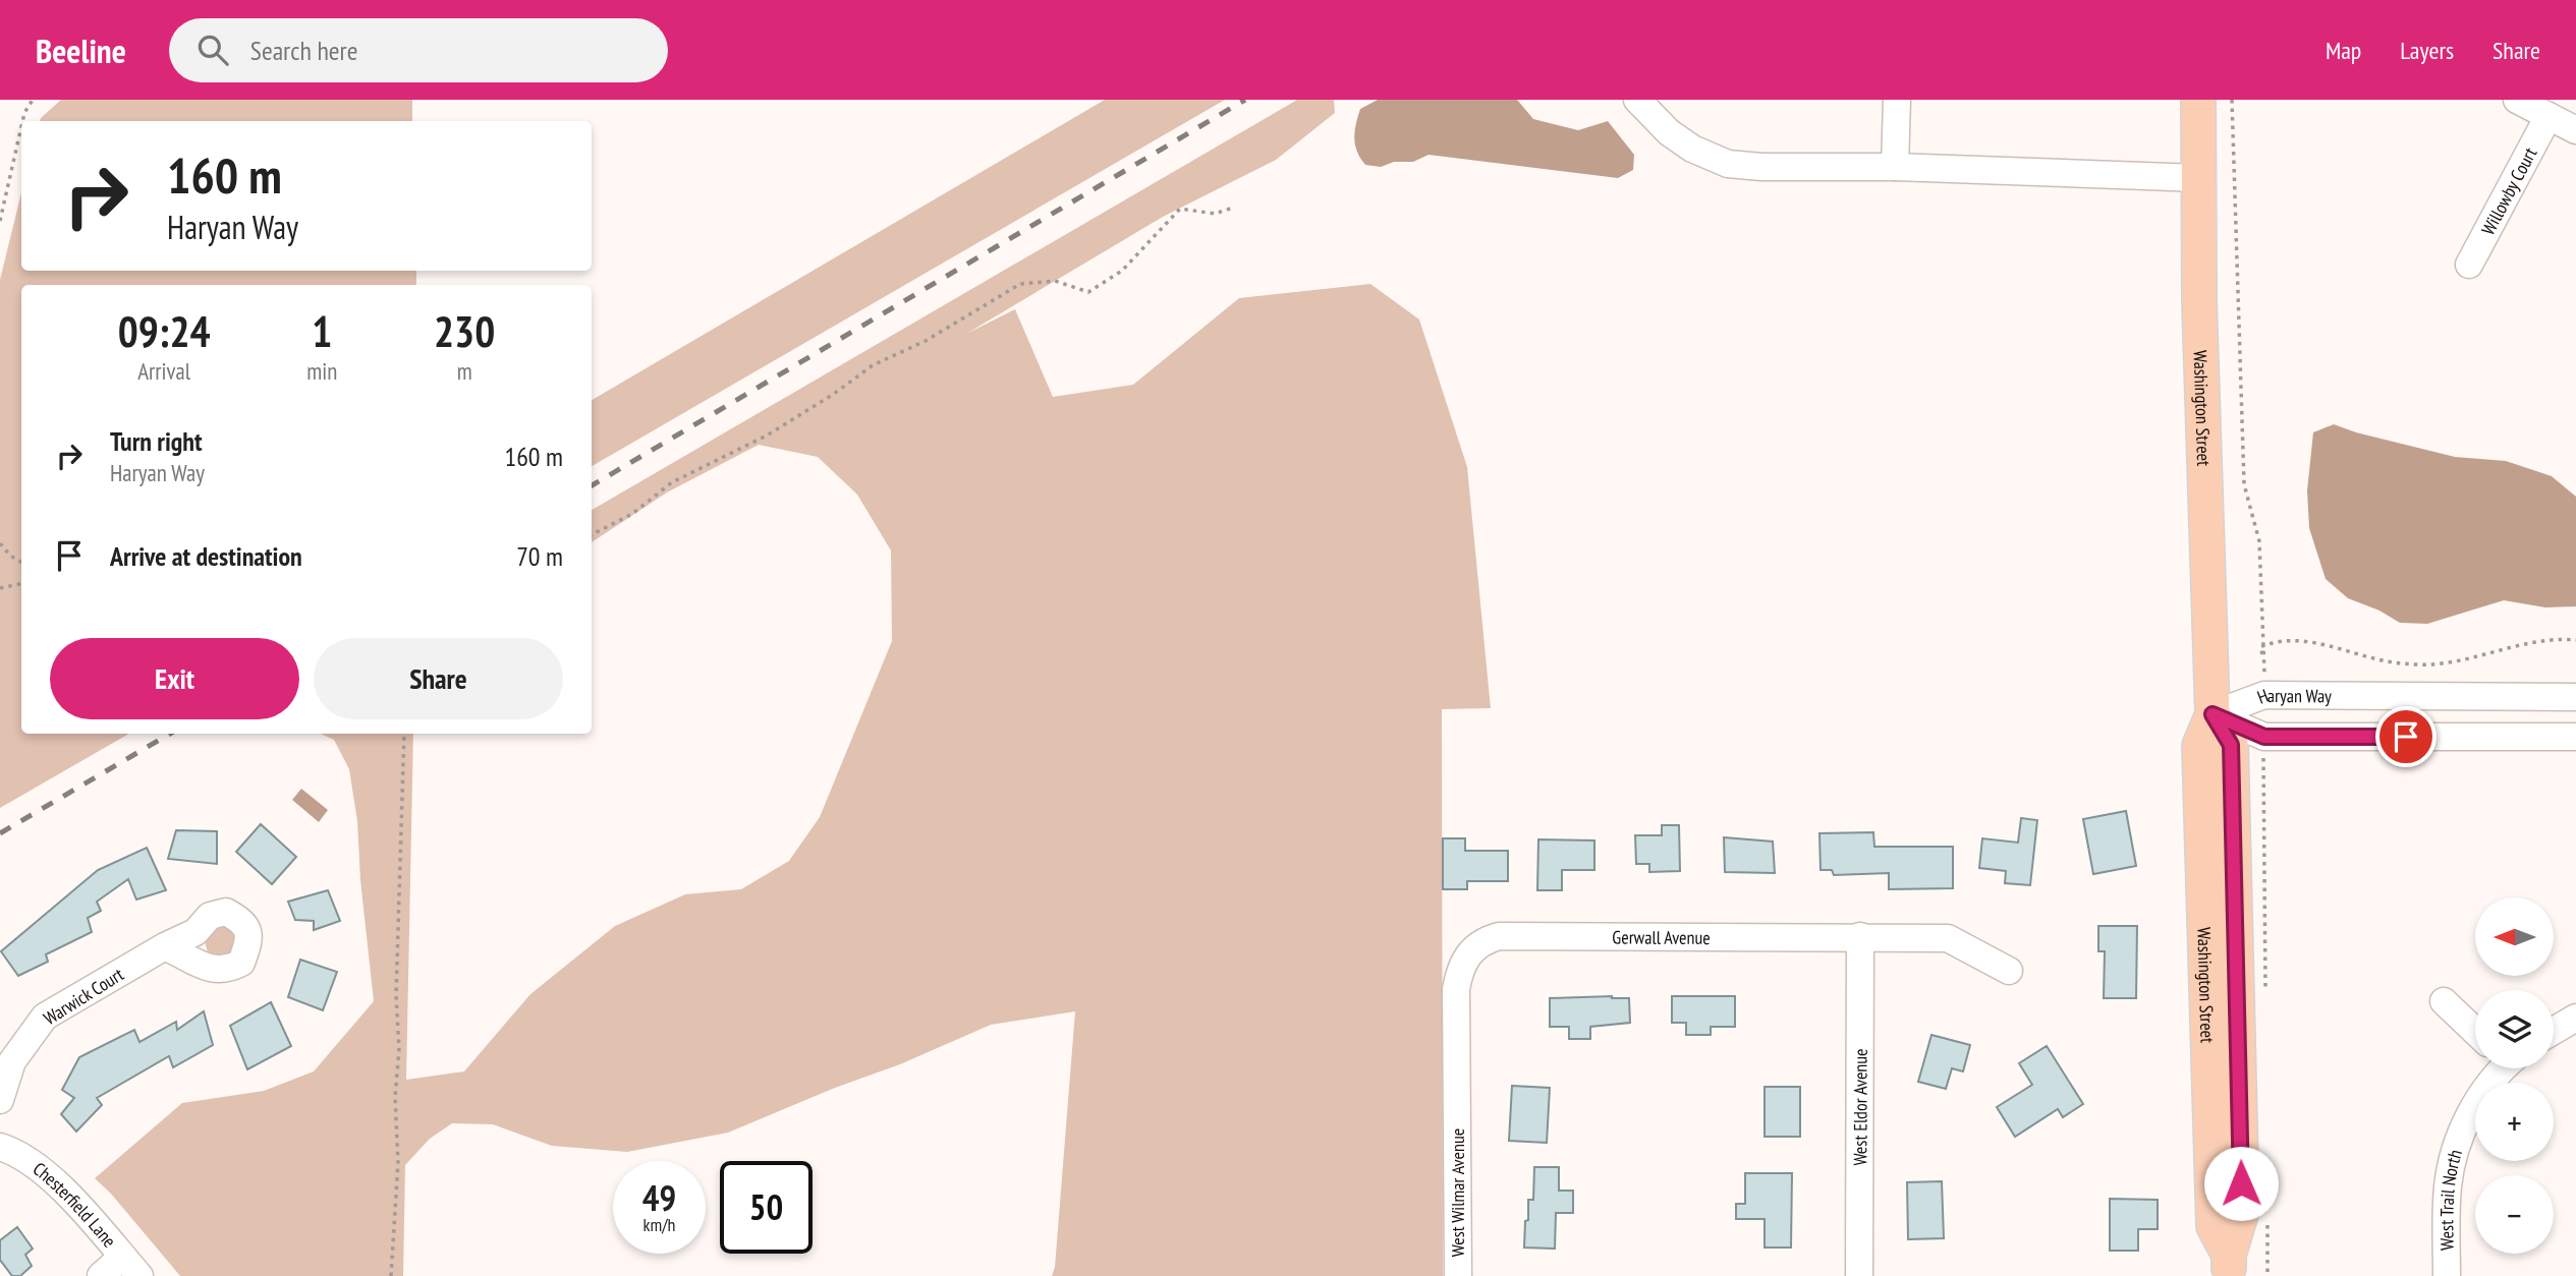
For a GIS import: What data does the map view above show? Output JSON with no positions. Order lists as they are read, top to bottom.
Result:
{
  "streets": {
    "main road": ["Washington Street"],
    "street": [
      "Willowby Court",
      "Haryan Way",
      "Gerwall Avenue",
      "Warwick Court",
      "West Eldor Avenue",
      "West Wilmar Avenue",
      "West Trail North",
      "Chesterfield Lane"
    ]
  },
  "crossings": [
    ["Washington Street", "Haryan Way"],
    ["Gerwall Avenue", "West Eldor Avenue"],
    ["Gerwall Avenue", "West Wilmar Avenue"]
  ],
  "north": "left",
  "page": {
    "header": "Beeline",
    "search": "Search here",
    "nav": ["Map", "Layers", "Share"],
    "turn": ["160 m", "Haryan Way"],
    "eta": [
      "09:24",
      "Arrival",
      "1",
      "min",
      "230",
      "m"
    ],
    "list": [
      {
        "name": "Turn right",
        "note": "Haryan Way",
        "value": "160 m"
      },
      {
        "name": "Arrive at destination",
        "value": "70 m"
      }
    ],
    "buttons": ["Exit", "Share"],
    "map_buttons": ["+", "−"],
    "speed": "49 km/h",
    "limit": "50"
  }
}
